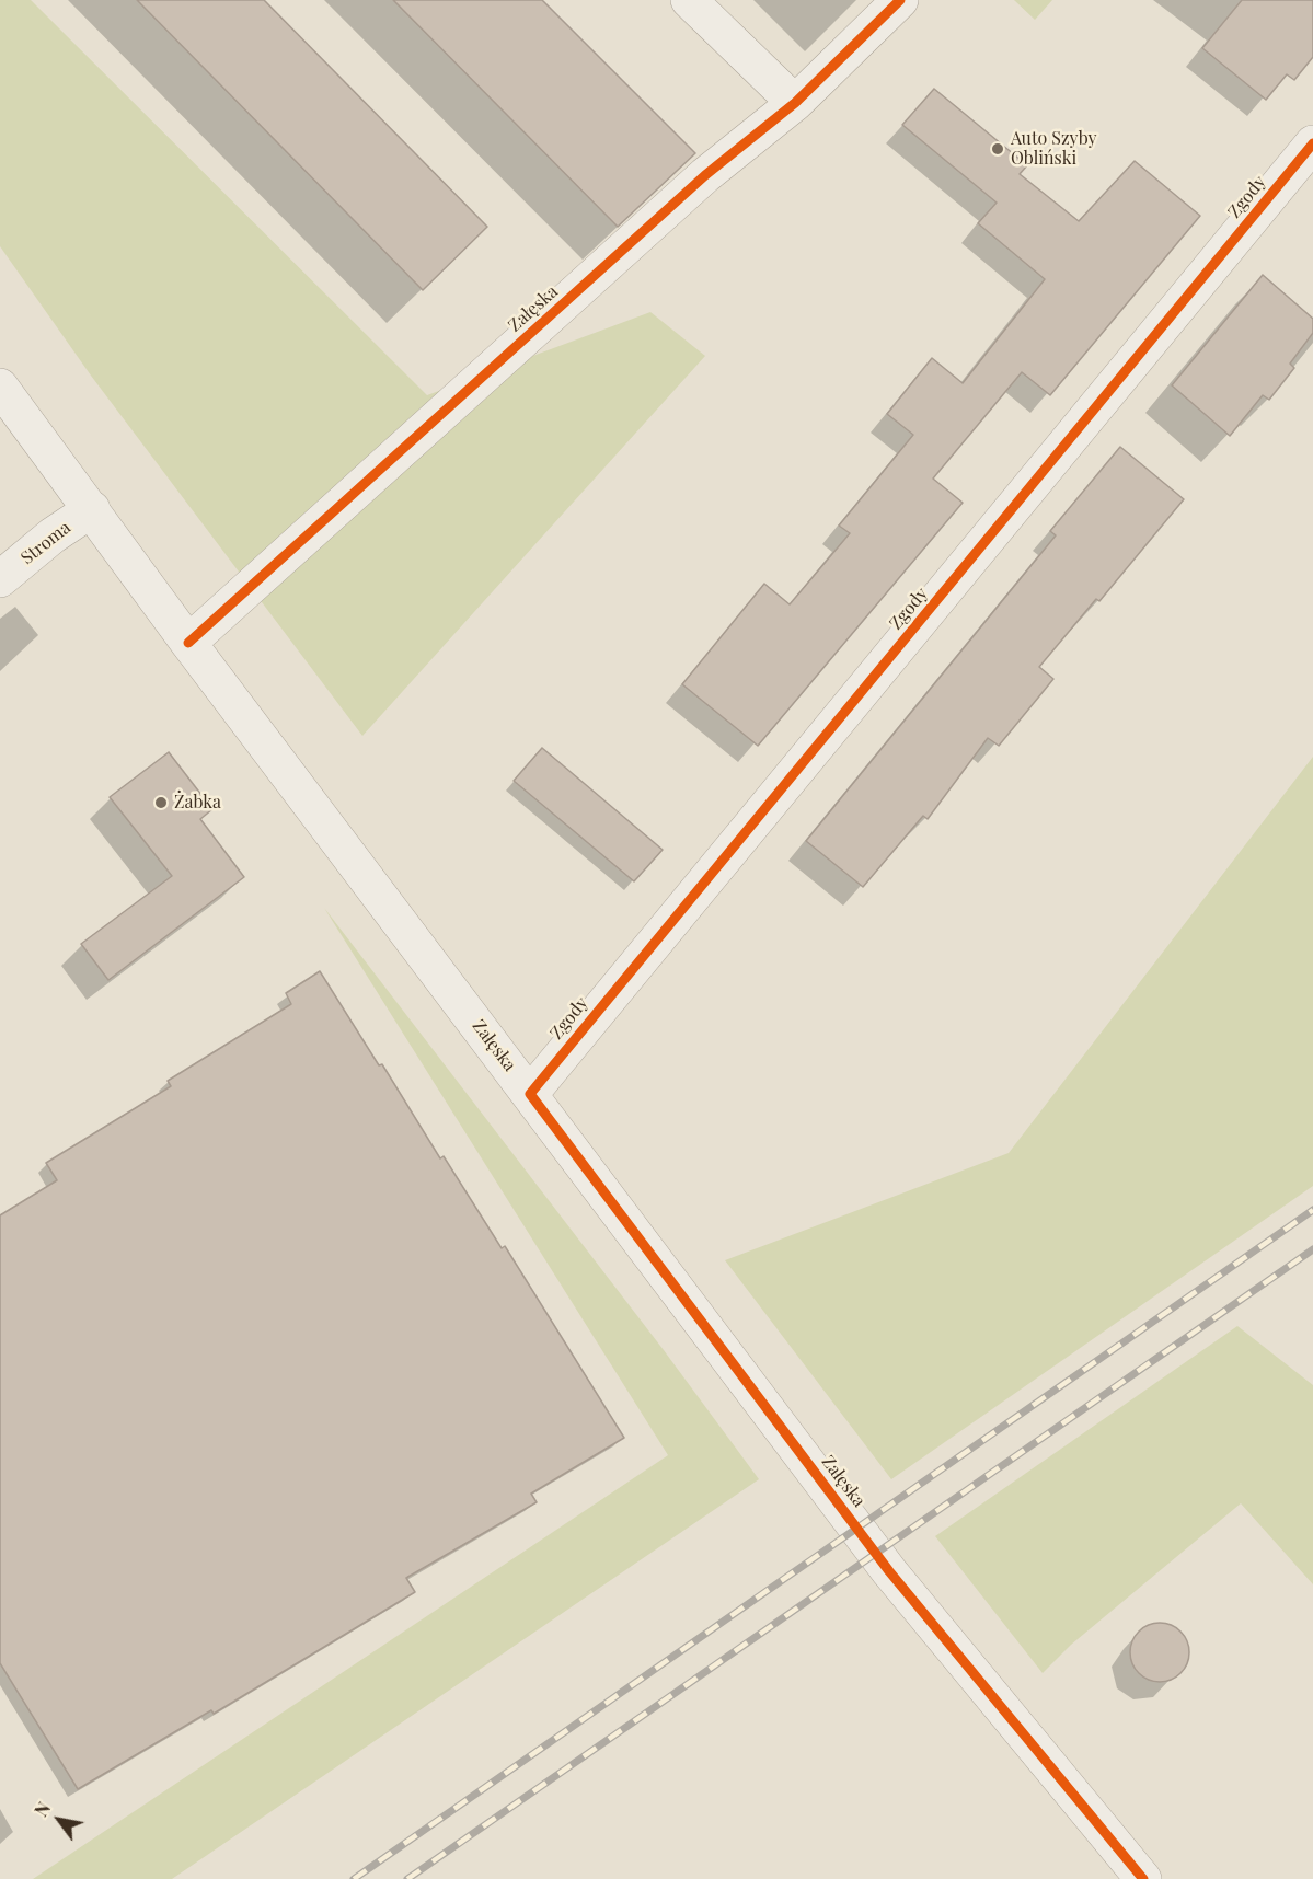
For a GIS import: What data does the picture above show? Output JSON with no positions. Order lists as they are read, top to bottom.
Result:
{
  "streets": {
    "street": ["Zgody", "Załęska", "Stroma"]
  },
  "crossings": [
    ["Zgody", "Załęska"],
    ["Załęska", "Stroma"]
  ],
  "places": ["Auto Szyby Obliński", "Żabka"],
  "north": "top left"
}
